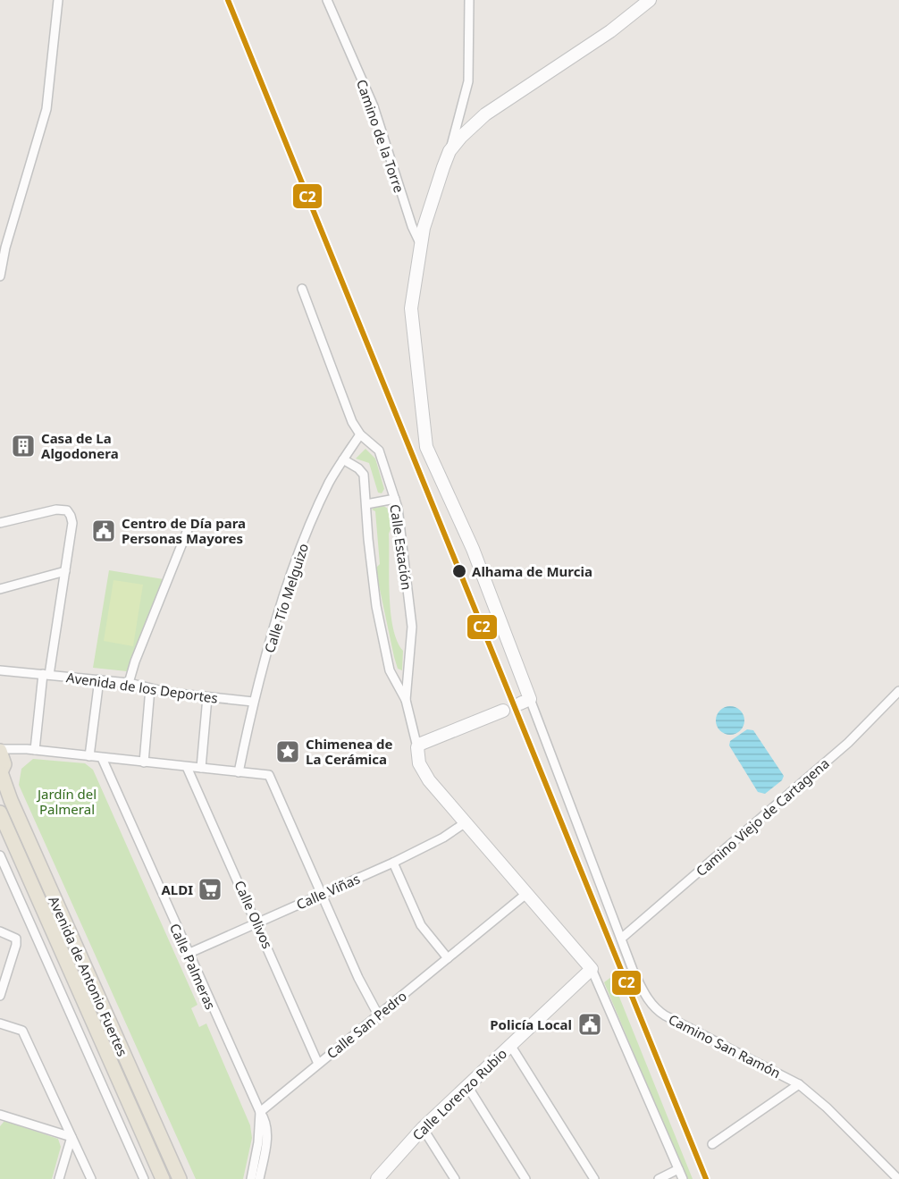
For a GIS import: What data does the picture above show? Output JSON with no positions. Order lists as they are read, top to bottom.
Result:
{
  "streets": {
    "main road": ["Calle Estación", "Avenida de Antonio Fuertes", "Calle Lorenzo Rubio"],
    "street": [
      "Camino de la Torre",
      "Calle Tío Melguizo",
      "Avenida de los Deportes",
      "Camino Viejo de Cartagena",
      "Calle Viñas",
      "Calle Olivos",
      "Calle Palmeras",
      "Calle San Pedro",
      "Camino San Ramón"
    ]
  },
  "crossings": [
    ["Calle Estación", "Calle Tío Melguizo"],
    ["Calle Estación", "Calle Viñas"],
    ["Calle Estación", "Calle San Pedro"],
    ["Calle Estación", "Calle Lorenzo Rubio"],
    ["Calle Tío Melguizo", "Avenida de los Deportes"],
    ["Camino Viejo de Cartagena", "Camino San Ramón"],
    ["Calle Viñas", "Calle Olivos"],
    ["Calle Viñas", "Calle Palmeras"],
    ["Calle Olivos", "Calle San Pedro"],
    ["Calle Palmeras", "Calle San Pedro"]
  ],
  "parks": ["Jardín del Palmeral"],
  "places": {
    "building": ["Casa de La Algodonera"],
    "public building": ["Centro de Día para Personas Mayores", "Policía Local"],
    "other": ["Alhama de Murcia"],
    "place": ["Chimenea de La Cerámica"],
    "supermarket": ["ALDI"]
  },
  "lines": ["transit line C2"]
}
